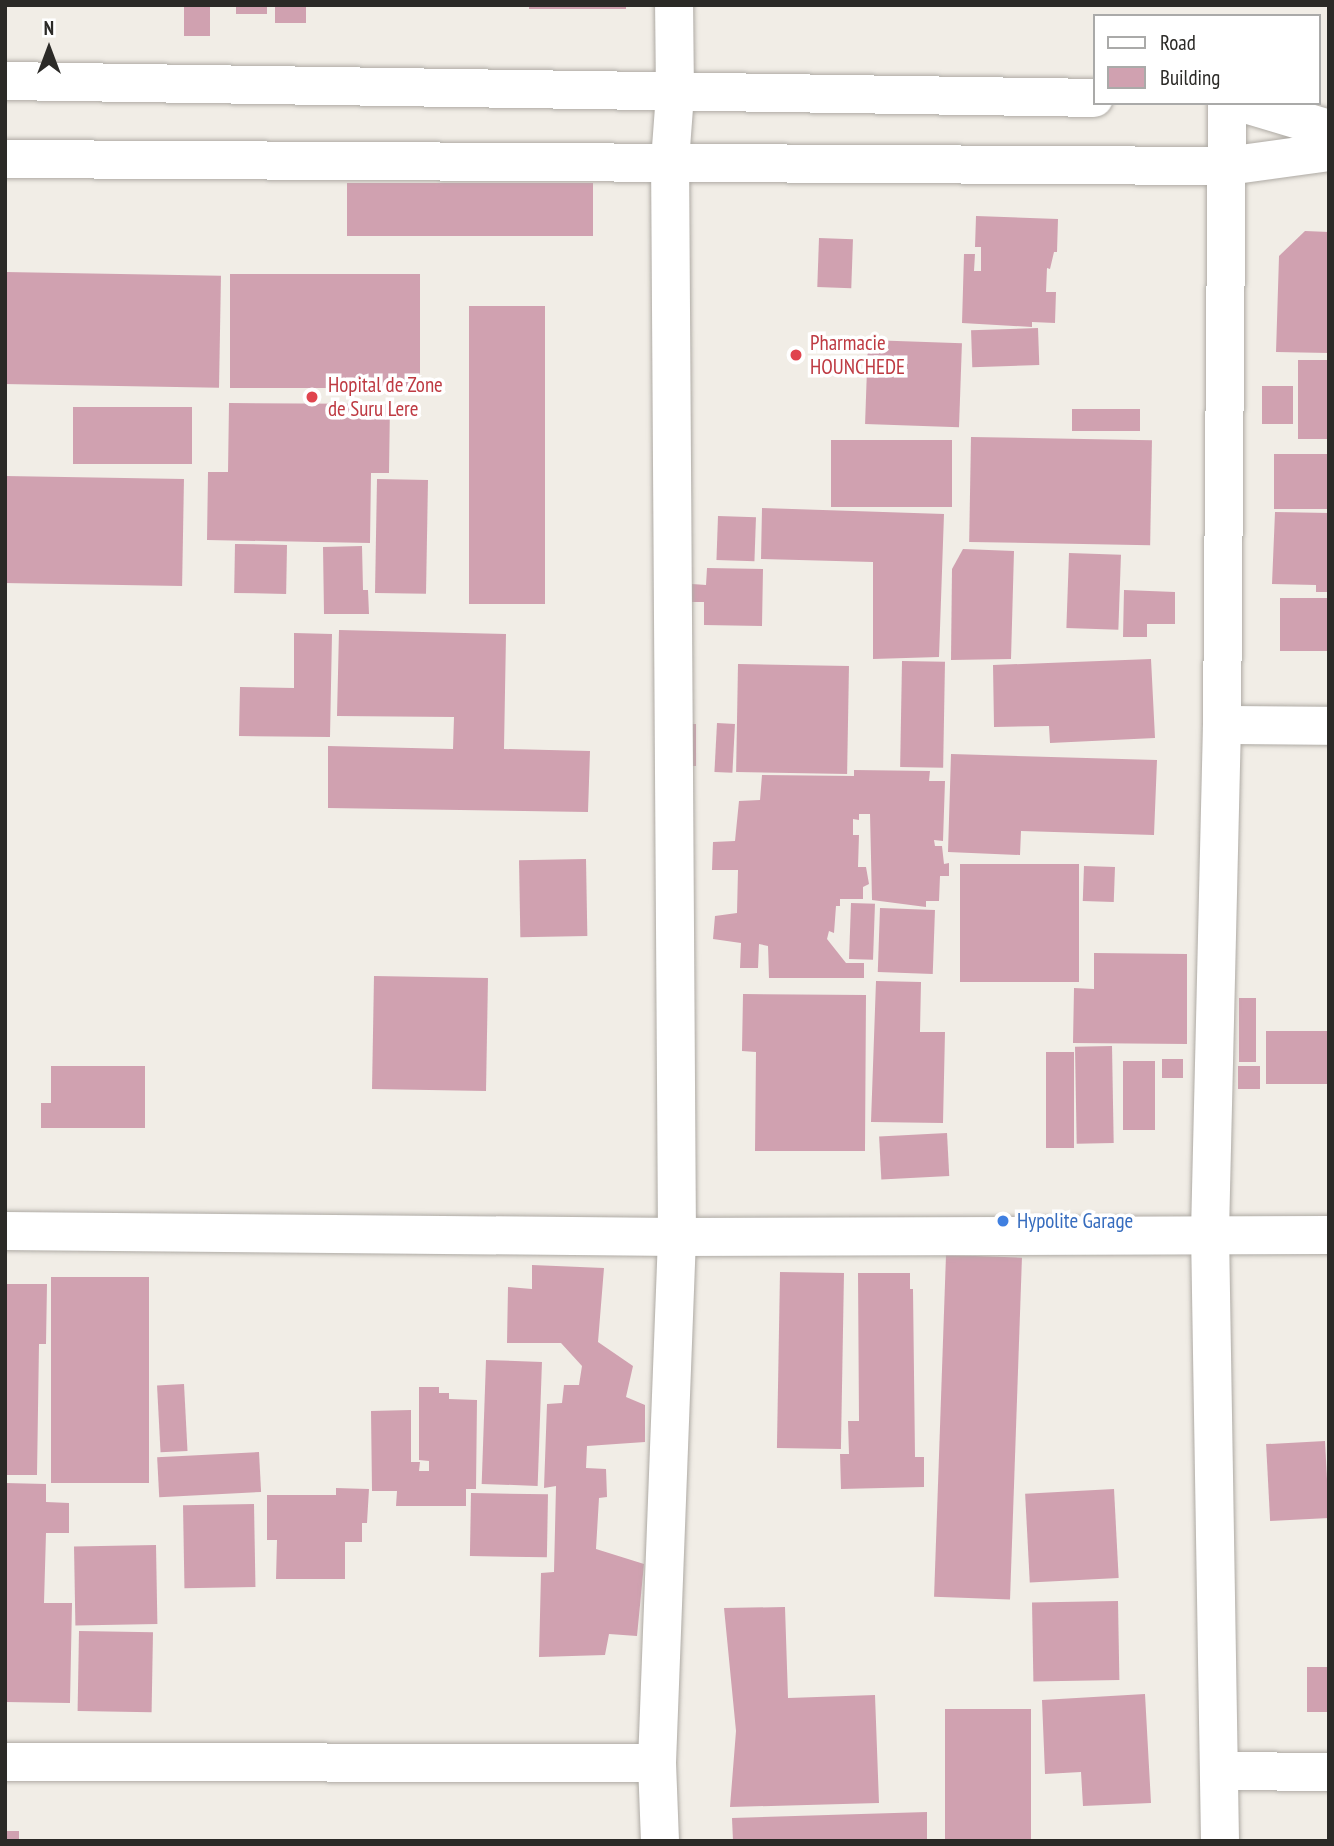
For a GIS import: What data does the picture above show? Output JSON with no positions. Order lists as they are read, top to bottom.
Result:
{
  "places": ["Pharmacie HOUNCHEDE", "Hopital de Zone de Suru Lere", "Hypolite Garage"],
  "legend": ["Road", "Building"],
  "north": "top"
}
